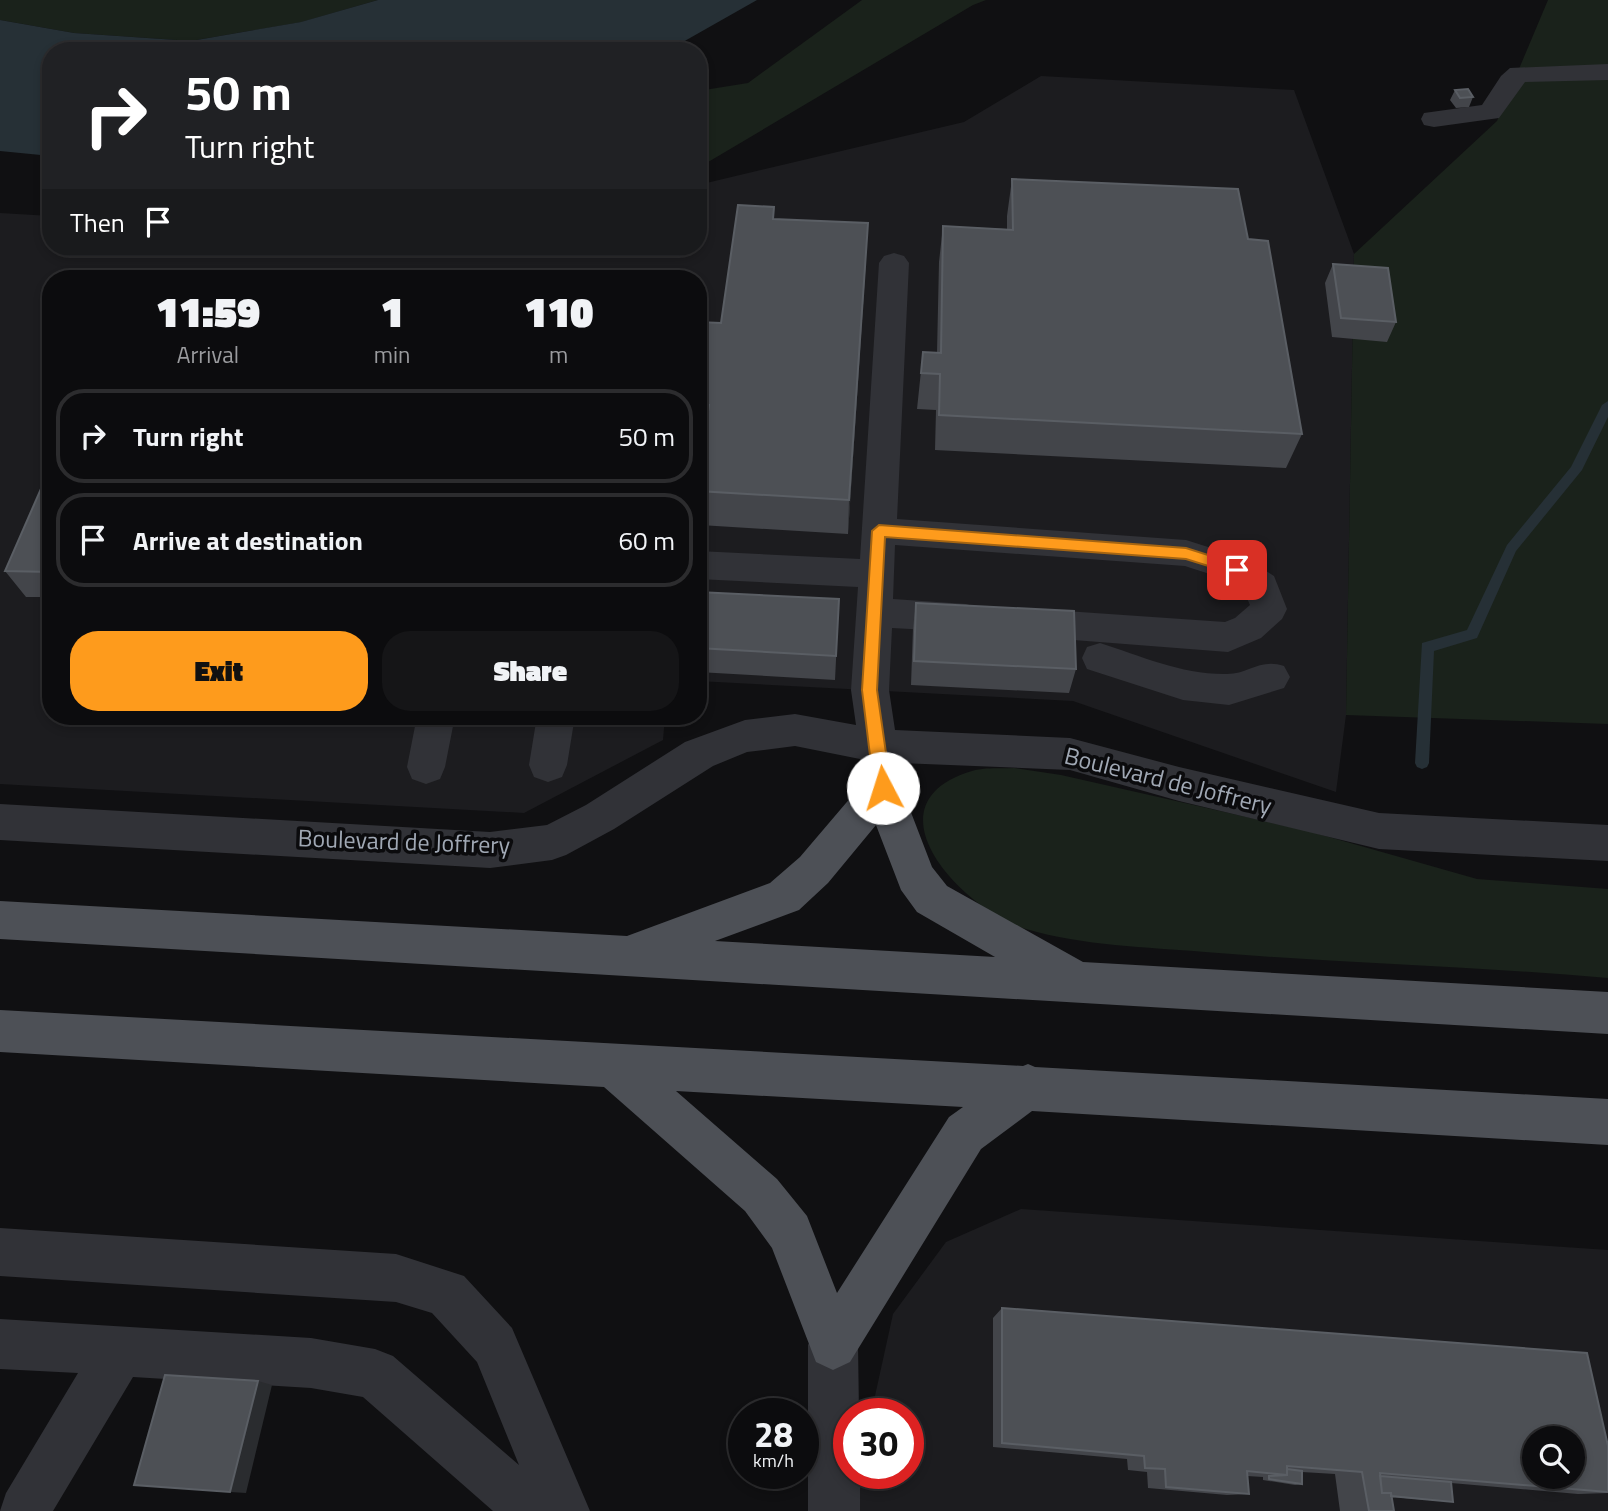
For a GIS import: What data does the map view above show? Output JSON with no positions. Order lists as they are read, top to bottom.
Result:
{
  "streets": {
    "street": ["Boulevard de Joffrery"]
  },
  "page": {
    "turn": ["50 m", "Turn right"],
    "then": "Then",
    "eta": [
      "11:59",
      "Arrival",
      "1",
      "min",
      "110",
      "m"
    ],
    "list": [
      {
        "name": "Turn right",
        "value": "50 m"
      },
      {
        "name": "Arrive at destination",
        "value": "60 m"
      }
    ],
    "buttons": ["Exit", "Share"],
    "speed": "28 km/h",
    "limit": "30"
  }
}
